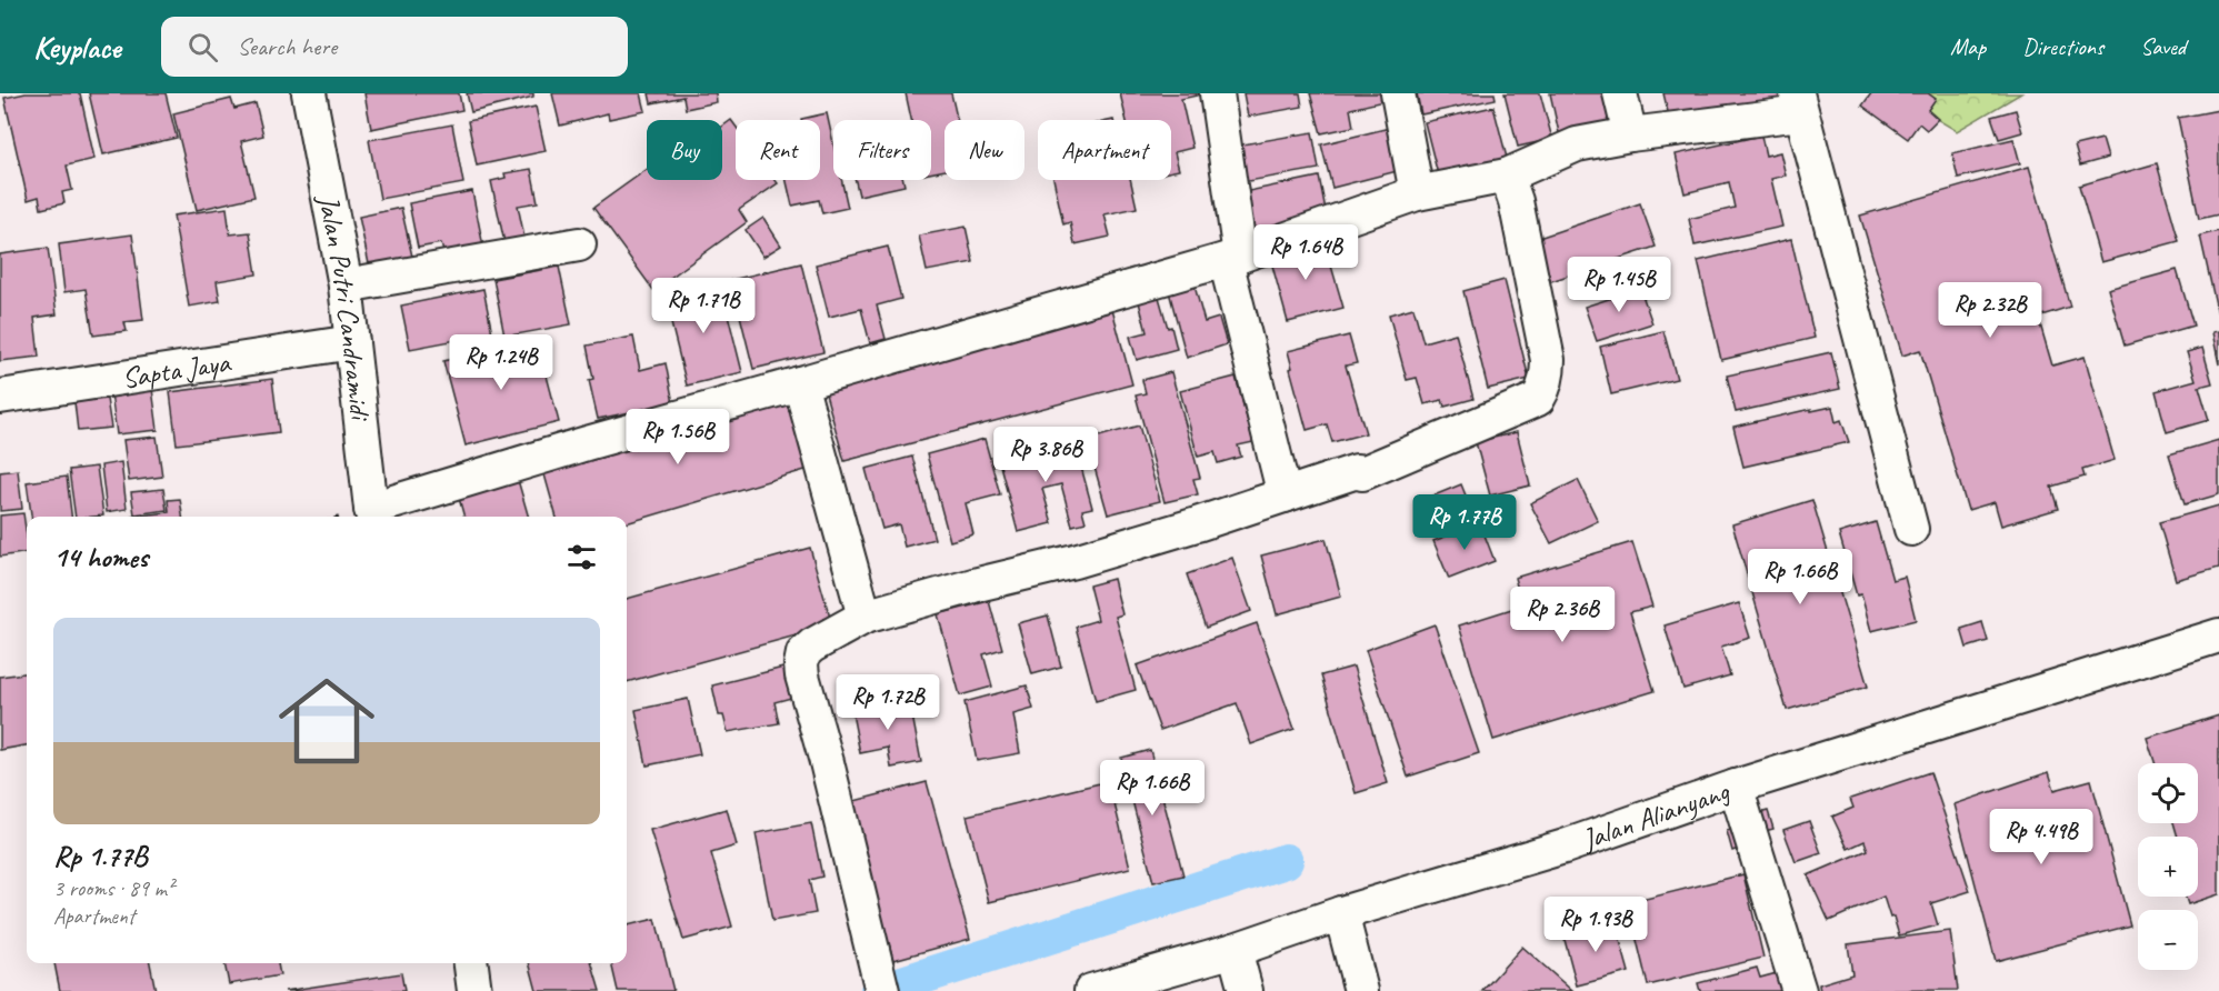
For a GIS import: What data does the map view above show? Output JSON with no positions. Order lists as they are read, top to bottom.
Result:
{
  "streets": {
    "street": ["Jalan Putri Candramidi", "Sapta Jaya", "Jalan Alianyang"]
  },
  "crossings": [
    ["Jalan Putri Candramidi", "Sapta Jaya"]
  ],
  "page": {
    "header": "Keyplace",
    "search": "Search here",
    "nav": ["Map", "Directions", "Saved"],
    "chip": [
      "Buy",
      "Rent",
      "Filters",
      "New",
      "Apartment"
    ],
    "price": [
      "Rp 1.64B",
      "Rp 1.45B",
      "Rp 1.71B",
      "Rp 2.32B",
      "Rp 1.24B",
      "Rp 1.56B",
      "Rp 3.86B",
      "Rp 1.77B",
      "Rp 1.66B",
      "Rp 2.36B",
      "Rp 1.72B",
      "Rp 1.66B",
      "Rp 4.49B",
      "Rp 1.93B"
    ],
    "heading": "14 homes",
    "list": [
      {
        "name": "Rp 1.77B",
        "note": "3 rooms · 89 m² · Apartment"
      }
    ],
    "map_buttons": ["+", "−"]
  }
}
